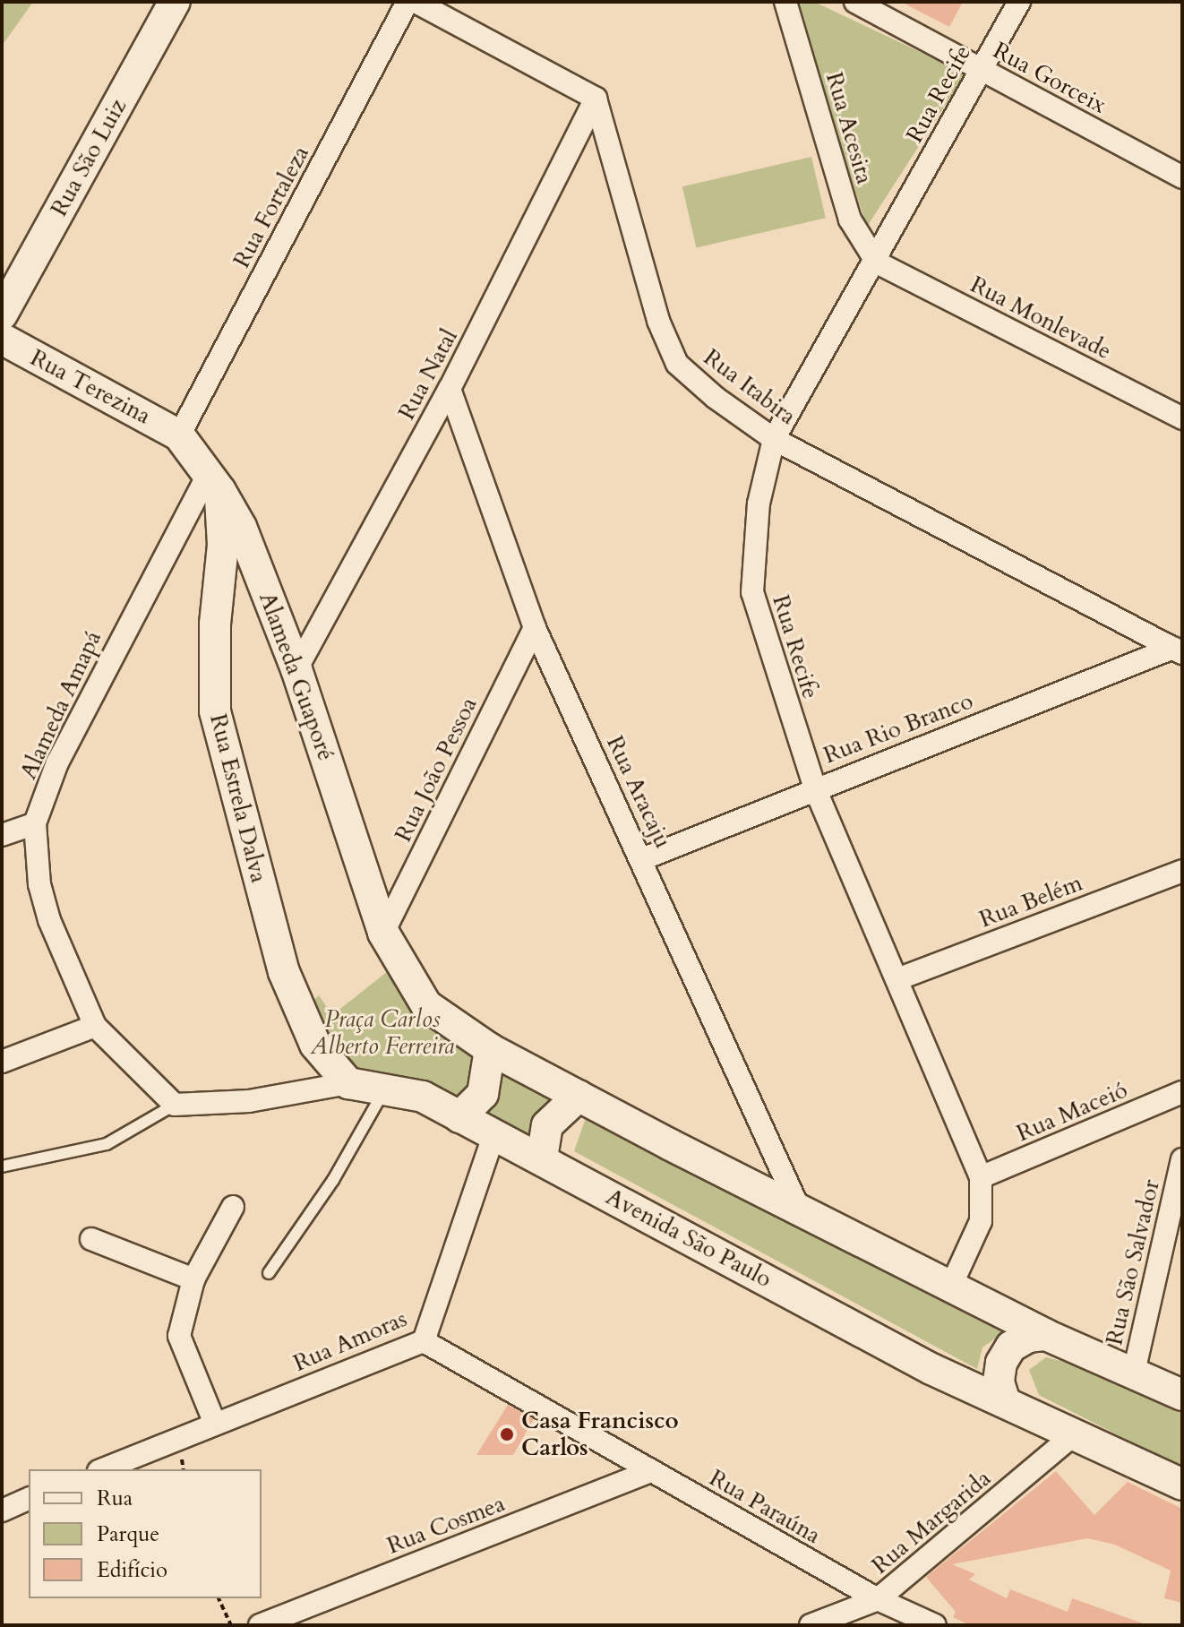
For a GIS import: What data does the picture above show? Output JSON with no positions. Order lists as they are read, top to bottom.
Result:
{
  "streets": {
    "street": [
      "Rua Gorceix",
      "Rua Recife",
      "Rua Acesita",
      "Rua São Luiz",
      "Rua Fortaleza",
      "Rua Monlevade",
      "Rua Natal",
      "Rua Terezina",
      "Rua Itabira",
      "Alameda Guaporé",
      "Alameda Amapá",
      "Rua Rio Branco",
      "Rua João Pessoa",
      "Rua Aracaju",
      "Rua Estrela Dalva",
      "Rua Belém",
      "Rua Maceió",
      "Avenida São Paulo",
      "Rua São Salvador",
      "Rua Amoras",
      "Rua Paraúna",
      "Rua Margarida",
      "Rua Cosmea"
    ]
  },
  "crossings": [
    ["Rua Gorceix", "Rua Recife"],
    ["Rua Recife", "Rua Acesita"],
    ["Rua Recife", "Rua Monlevade"],
    ["Rua Recife", "Rua Itabira"],
    ["Rua Recife", "Rua Rio Branco"],
    ["Rua Recife", "Rua Belém"],
    ["Rua Recife", "Rua Maceió"],
    ["Rua Acesita", "Rua Monlevade"],
    ["Rua Fortaleza", "Rua Terezina"],
    ["Rua Fortaleza", "Alameda Guaporé"],
    ["Rua Natal", "Rua Itabira"],
    ["Rua Natal", "Alameda Guaporé"],
    ["Rua Natal", "Rua Aracaju"],
    ["Rua Terezina", "Alameda Guaporé"],
    ["Rua Itabira", "Rua Rio Branco"],
    ["Alameda Guaporé", "Alameda Amapá"],
    ["Alameda Guaporé", "Rua João Pessoa"],
    ["Alameda Guaporé", "Rua Estrela Dalva"],
    ["Alameda Amapá", "Rua Estrela Dalva"],
    ["Alameda Amapá", "Avenida São Paulo"],
    ["Rua Rio Branco", "Rua Aracaju"],
    ["Rua João Pessoa", "Rua Aracaju"],
    ["Rua Estrela Dalva", "Avenida São Paulo"],
    ["Avenida São Paulo", "Rua Amoras"],
    ["Avenida São Paulo", "Rua Margarida"],
    ["Rua Amoras", "Rua Paraúna"],
    ["Rua Paraúna", "Rua Margarida"],
    ["Rua Paraúna", "Rua Cosmea"]
  ],
  "parks": ["Praça Carlos Alberto Ferreira"],
  "places": ["Casa Francisco Carlos"],
  "legend": ["Rua", "Parque", "Edifício"]
}
